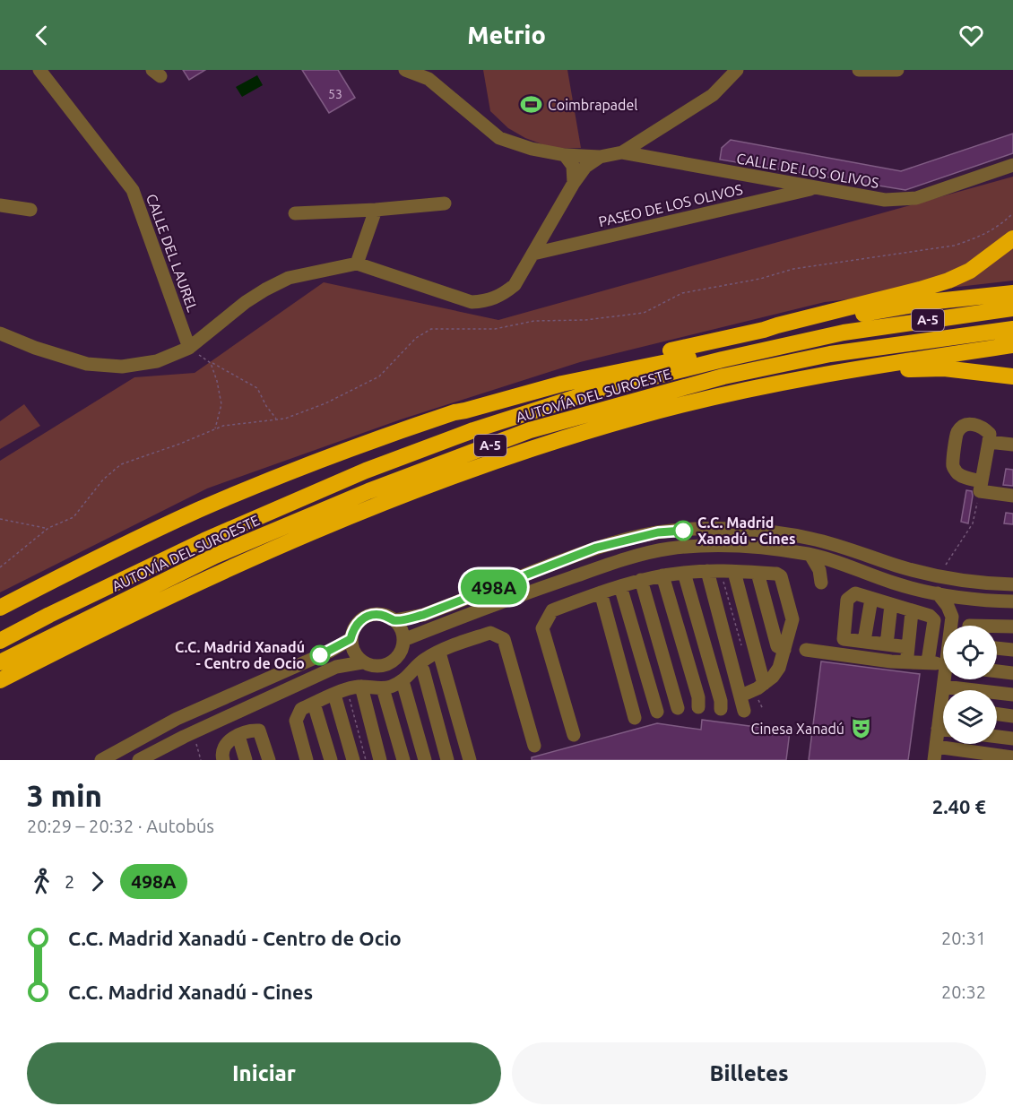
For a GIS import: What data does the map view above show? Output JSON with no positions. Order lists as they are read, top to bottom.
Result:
{
  "streets": {
    "highway": ["A-5", "AUTOVÍA DEL SUROESTE"],
    "street": ["CALLE DE LOS OLIVOS", "PASEO DE LOS OLIVOS", "CALLE DEL LAUREL"]
  },
  "crossings": [
    ["CALLE DE LOS OLIVOS", "PASEO DE LOS OLIVOS"]
  ],
  "places": {
    "sports": ["Coimbrapadel"],
    "other": ["C.C. Madrid Xanadú - Cines", "C.C. Madrid Xanadú - Centro de Ocio"],
    "theatre": ["Cinesa Xanadú"]
  },
  "lines": ["bus line 498A"],
  "house_numbers": ["53"],
  "page": {
    "header": "Metrio",
    "on_map": "498A",
    "heading": ["3 min", "20:29 – 20:32 · Autobús", "2.40 €"],
    "legs": ["2", "498A"],
    "list": [
      {
        "name": "C.C. Madrid Xanadú - Centro de Ocio",
        "value": "20:31"
      },
      {
        "name": "C.C. Madrid Xanadú - Cines",
        "value": "20:32"
      }
    ],
    "buttons": ["Iniciar", "Billetes"]
  }
}
